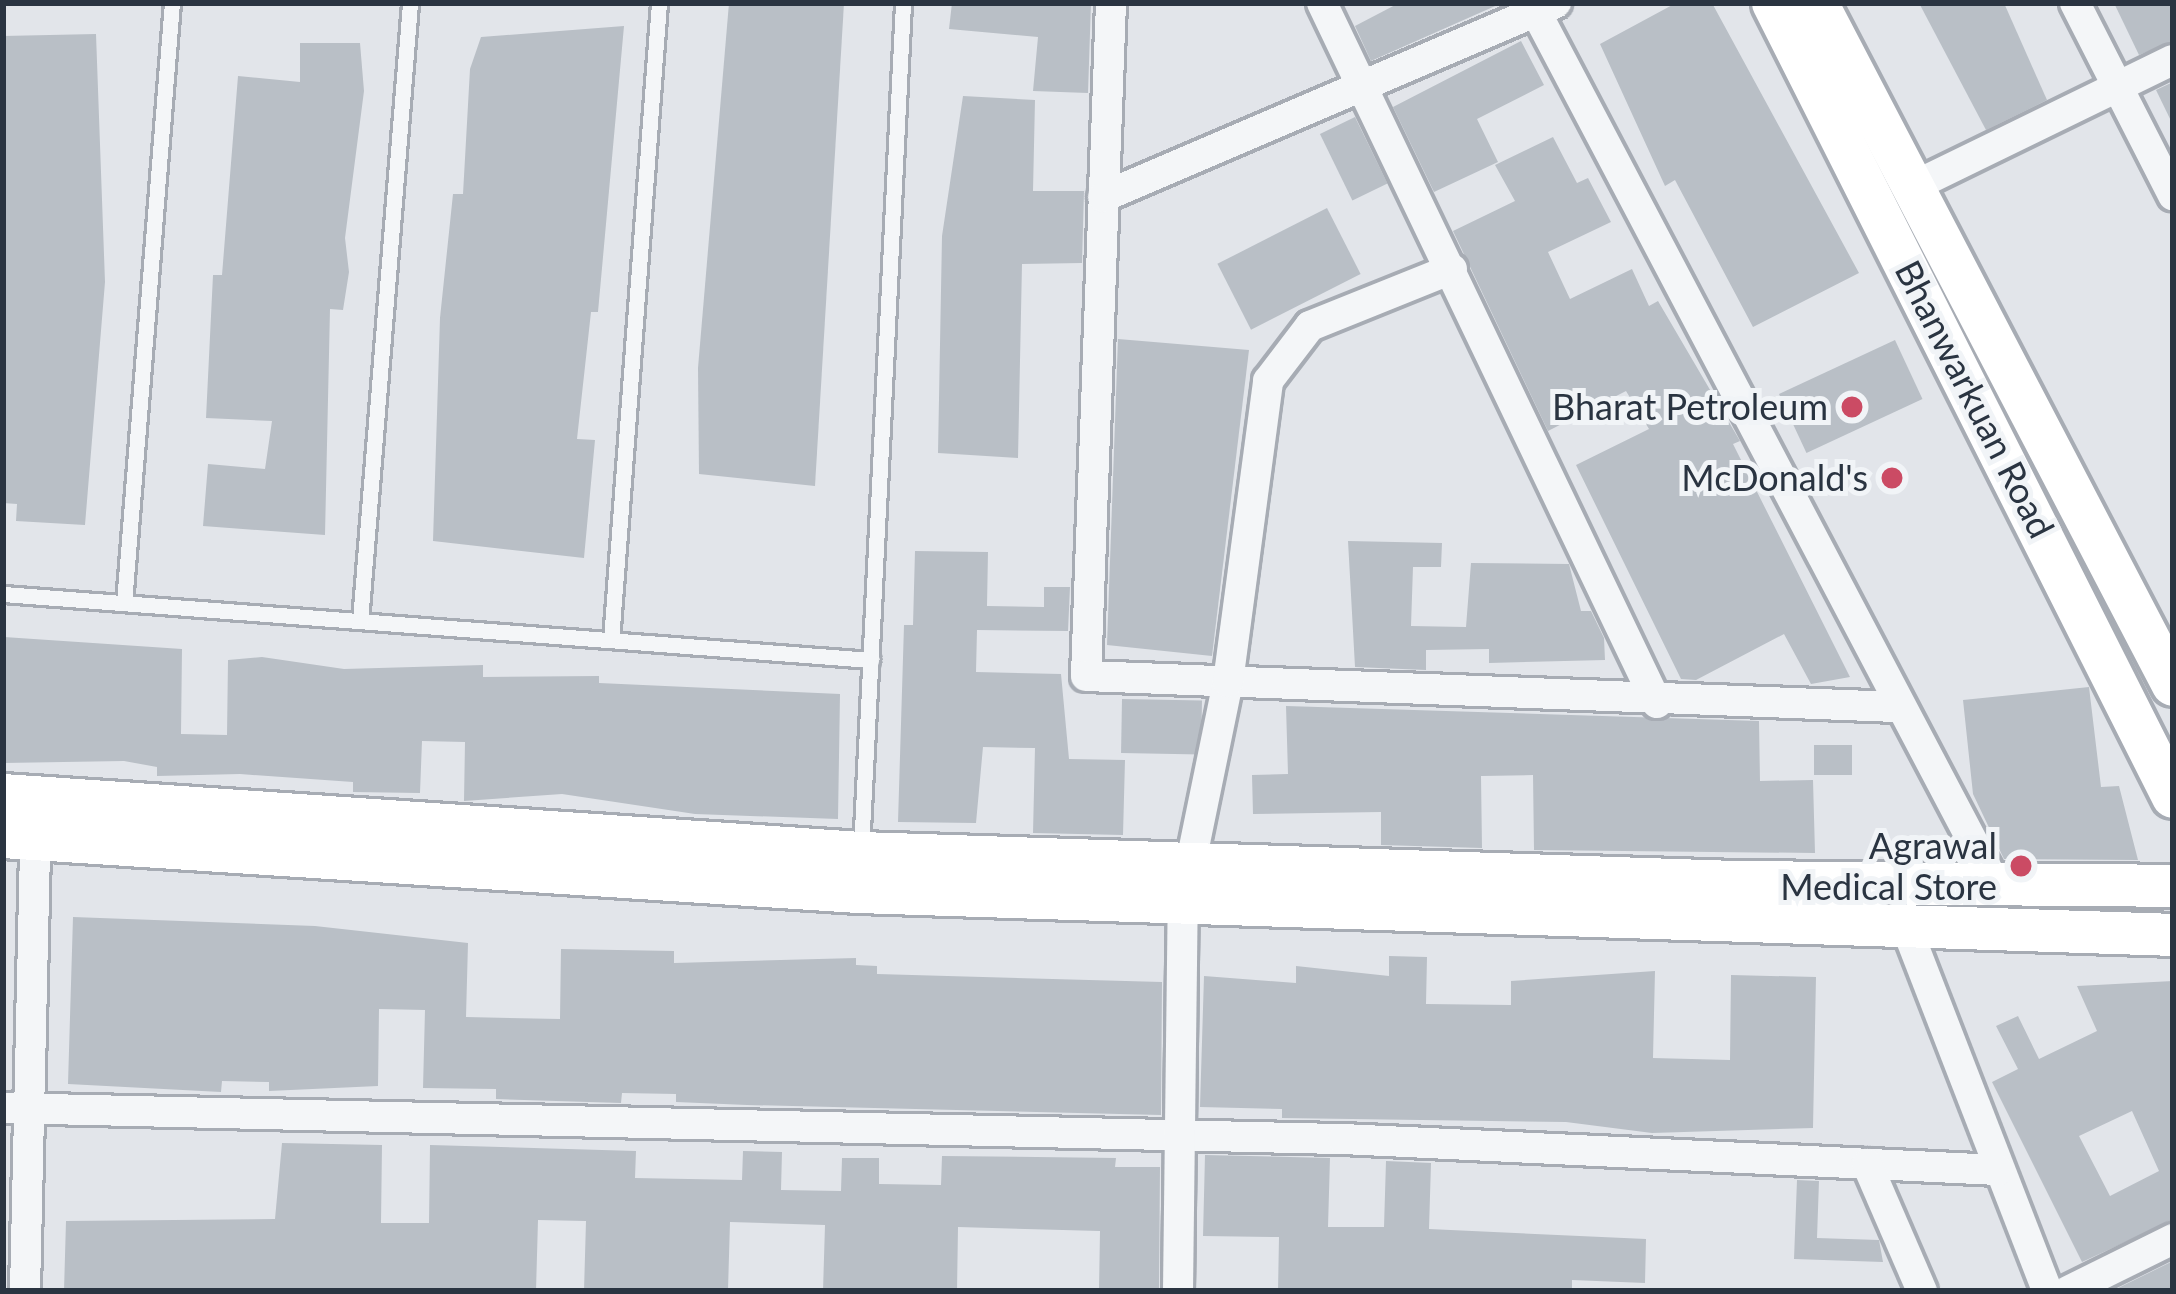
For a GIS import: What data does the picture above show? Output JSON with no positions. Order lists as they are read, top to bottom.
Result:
{
  "streets": {
    "street": ["Bhanwarkuan Road"]
  },
  "places": ["Bharat Petroleum", "McDonald's", "Agrawal Medical Store"]
}
